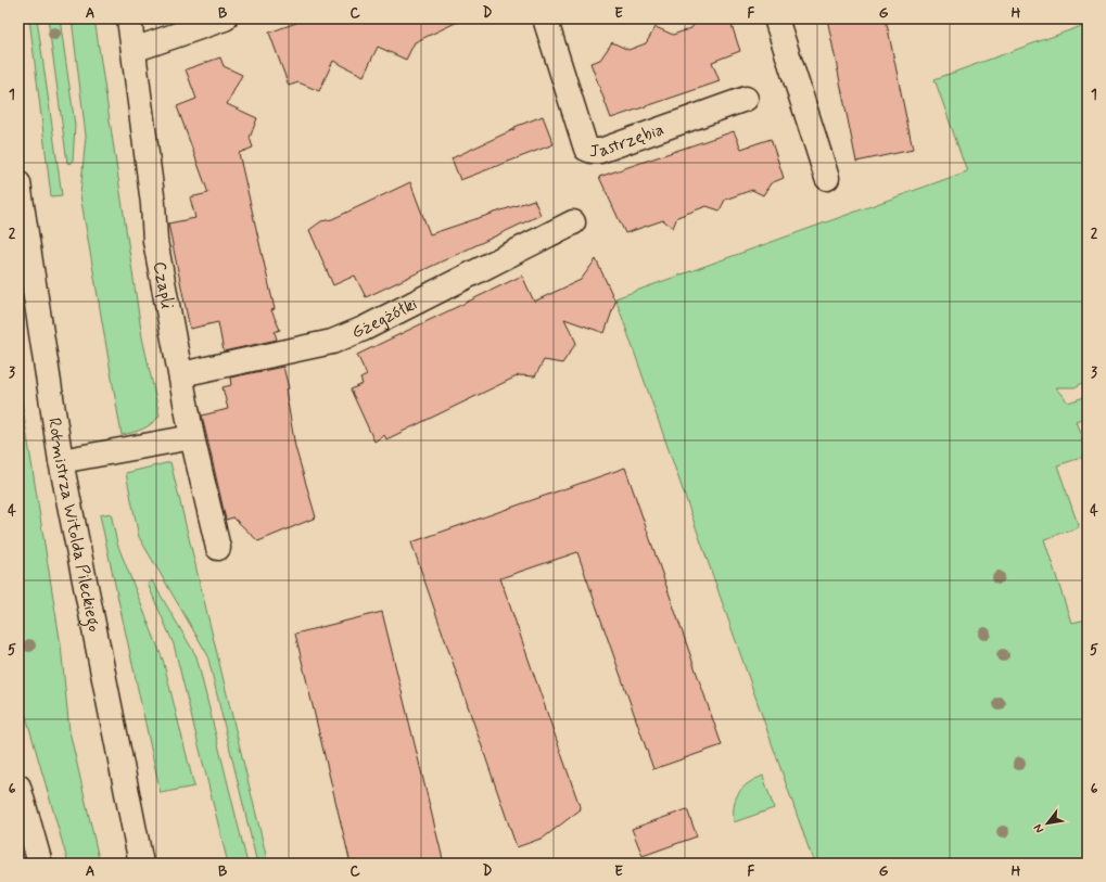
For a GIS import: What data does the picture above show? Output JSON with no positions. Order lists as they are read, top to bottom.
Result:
{
  "streets": {
    "street": [
      "Jastrzębia",
      "Czapli",
      "Gżegżółki",
      "Rotmistrza Witolda Pileckiego"
    ]
  },
  "crossings": [
    ["Czapli", "Gżegżółki"]
  ],
  "north": "bottom left",
  "grid": {
    "columns": [
      "A",
      "B",
      "C",
      "D",
      "E",
      "F",
      "G",
      "H"
    ],
    "rows": [
      "1",
      "2",
      "3",
      "4",
      "5",
      "6"
    ]
  }
}
